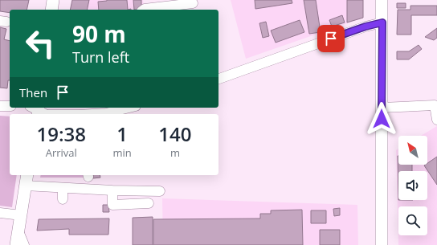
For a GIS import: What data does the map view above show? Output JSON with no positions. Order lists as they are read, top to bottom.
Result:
{
  "north": "top left",
  "page": {
    "turn": ["90 m", "Turn left"],
    "then": "Then",
    "eta": [
      "19:38",
      "Arrival",
      "1",
      "min",
      "140",
      "m"
    ]
  }
}
